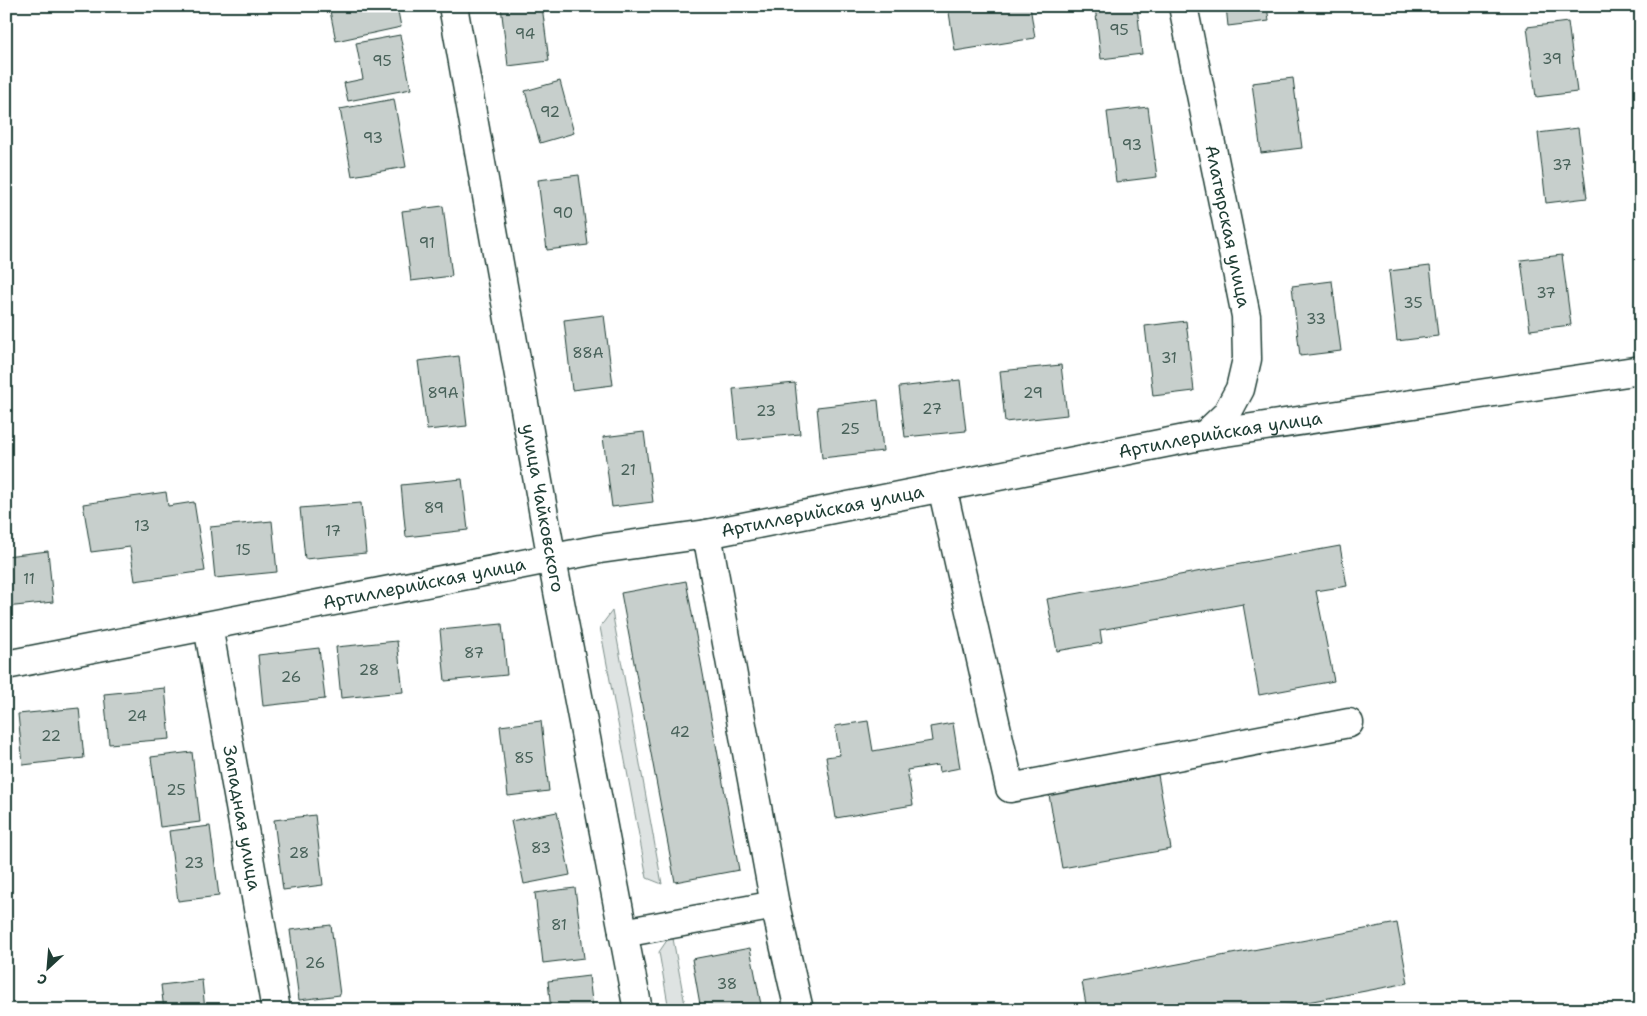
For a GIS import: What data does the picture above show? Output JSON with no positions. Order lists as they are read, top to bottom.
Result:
{
  "streets": {
    "street": [
      "Алатырская улица",
      "Артиллерийская улица",
      "улица Чайковского",
      "Западная улица"
    ]
  },
  "crossings": [
    ["Алатырская улица", "Артиллерийская улица"],
    ["Артиллерийская улица", "улица Чайковского"],
    ["Артиллерийская улица", "Западная улица"]
  ],
  "house_numbers": [
    "95",
    "94",
    "39",
    "95",
    "92",
    "93",
    "93",
    "37",
    "90",
    "91",
    "37",
    "35",
    "33",
    "88А",
    "31",
    "89А",
    "29",
    "27",
    "23",
    "25",
    "21",
    "89",
    "13",
    "17",
    "15",
    "11",
    "87",
    "28",
    "26",
    "24",
    "42",
    "22",
    "85",
    "25",
    "83",
    "28",
    "23",
    "81",
    "26",
    "38"
  ],
  "north": "bottom left"
}
